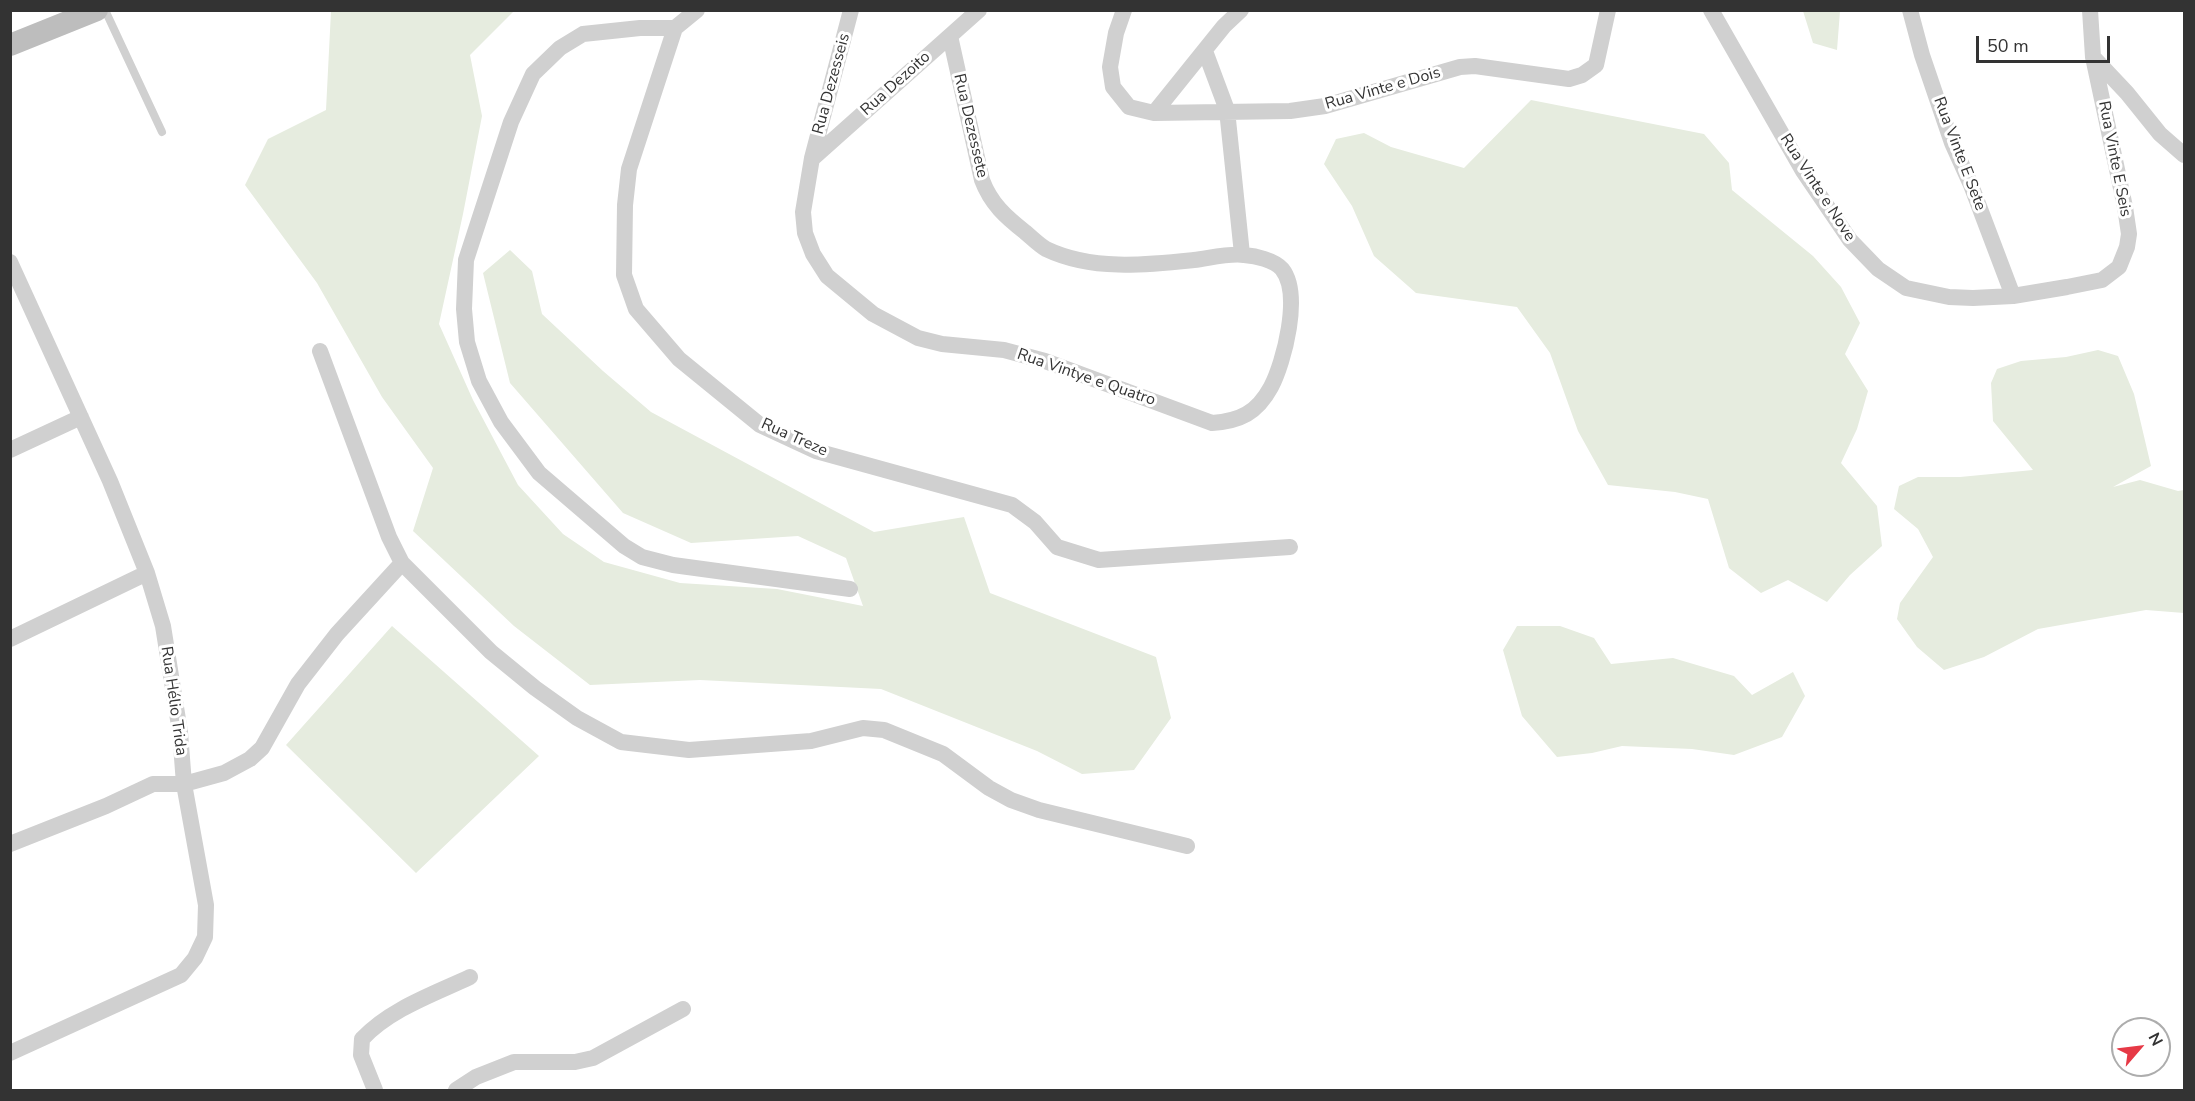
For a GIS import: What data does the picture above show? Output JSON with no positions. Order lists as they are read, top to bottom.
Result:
{
  "streets": {
    "street": [
      "Rua Dezesseis",
      "Rua Dezoito",
      "Rua Vinte e Dois",
      "Rua Dezessete",
      "Rua Vinte E Sete",
      "Rua Vinte E Seis",
      "Rua Vinte e Nove",
      "Rua Vintye e Quatro",
      "Rua Treze",
      "Rua Hélio Trida"
    ]
  },
  "crossings": [
    ["Rua Dezesseis", "Rua Dezoito"],
    ["Rua Dezesseis", "Rua Vintye e Quatro"],
    ["Rua Dezoito", "Rua Dezessete"],
    ["Rua Dezoito", "Rua Vintye e Quatro"],
    ["Rua Dezessete", "Rua Vintye e Quatro"],
    ["Rua Vinte E Sete", "Rua Vinte E Seis"],
    ["Rua Vinte E Sete", "Rua Vinte e Nove"],
    ["Rua Vinte E Seis", "Rua Vinte e Nove"]
  ],
  "scale_bar": "50 m",
  "north": "top right"
}
